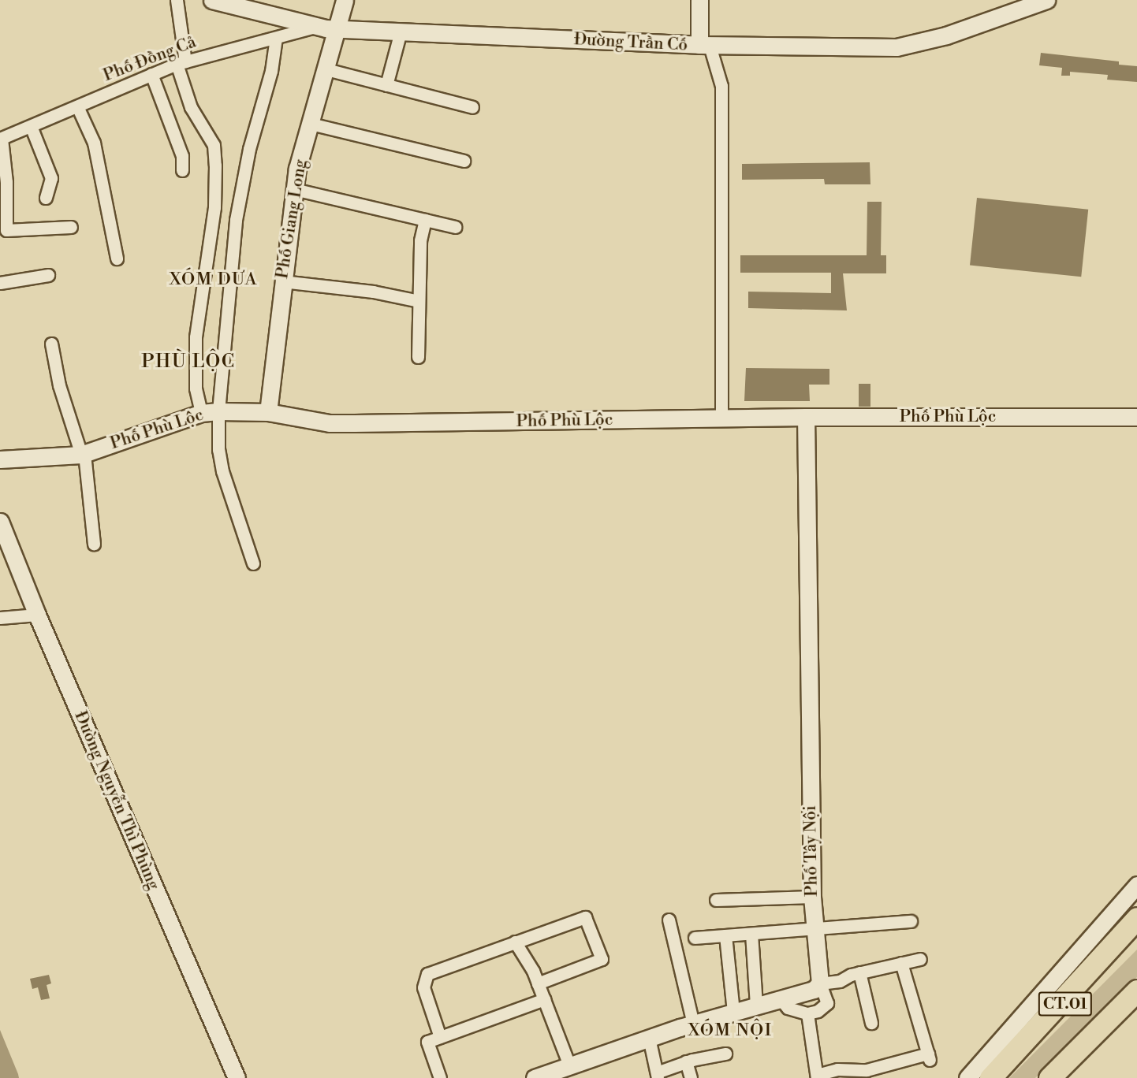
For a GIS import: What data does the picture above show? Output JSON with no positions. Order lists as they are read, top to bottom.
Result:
{
  "streets": {
    "highway": ["CT.01"],
    "street": [
      "Đường Trần Cố",
      "Phố Đồng Cả",
      "Phố Giang Long",
      "Phố Phù Lộc",
      "Đường Nguyễn Thì Phùng",
      "Phố Tây Nội"
    ]
  },
  "crossings": [
    ["Đường Trần Cố", "Phố Đồng Cả"],
    ["Đường Trần Cố", "Phố Giang Long"],
    ["Phố Giang Long", "Phố Phù Lộc"],
    ["Phố Phù Lộc", "Phố Tây Nội"]
  ],
  "districts": ["XÓM DƯA", "PHÙ LỘC", "XÓM NỘI"]
}
